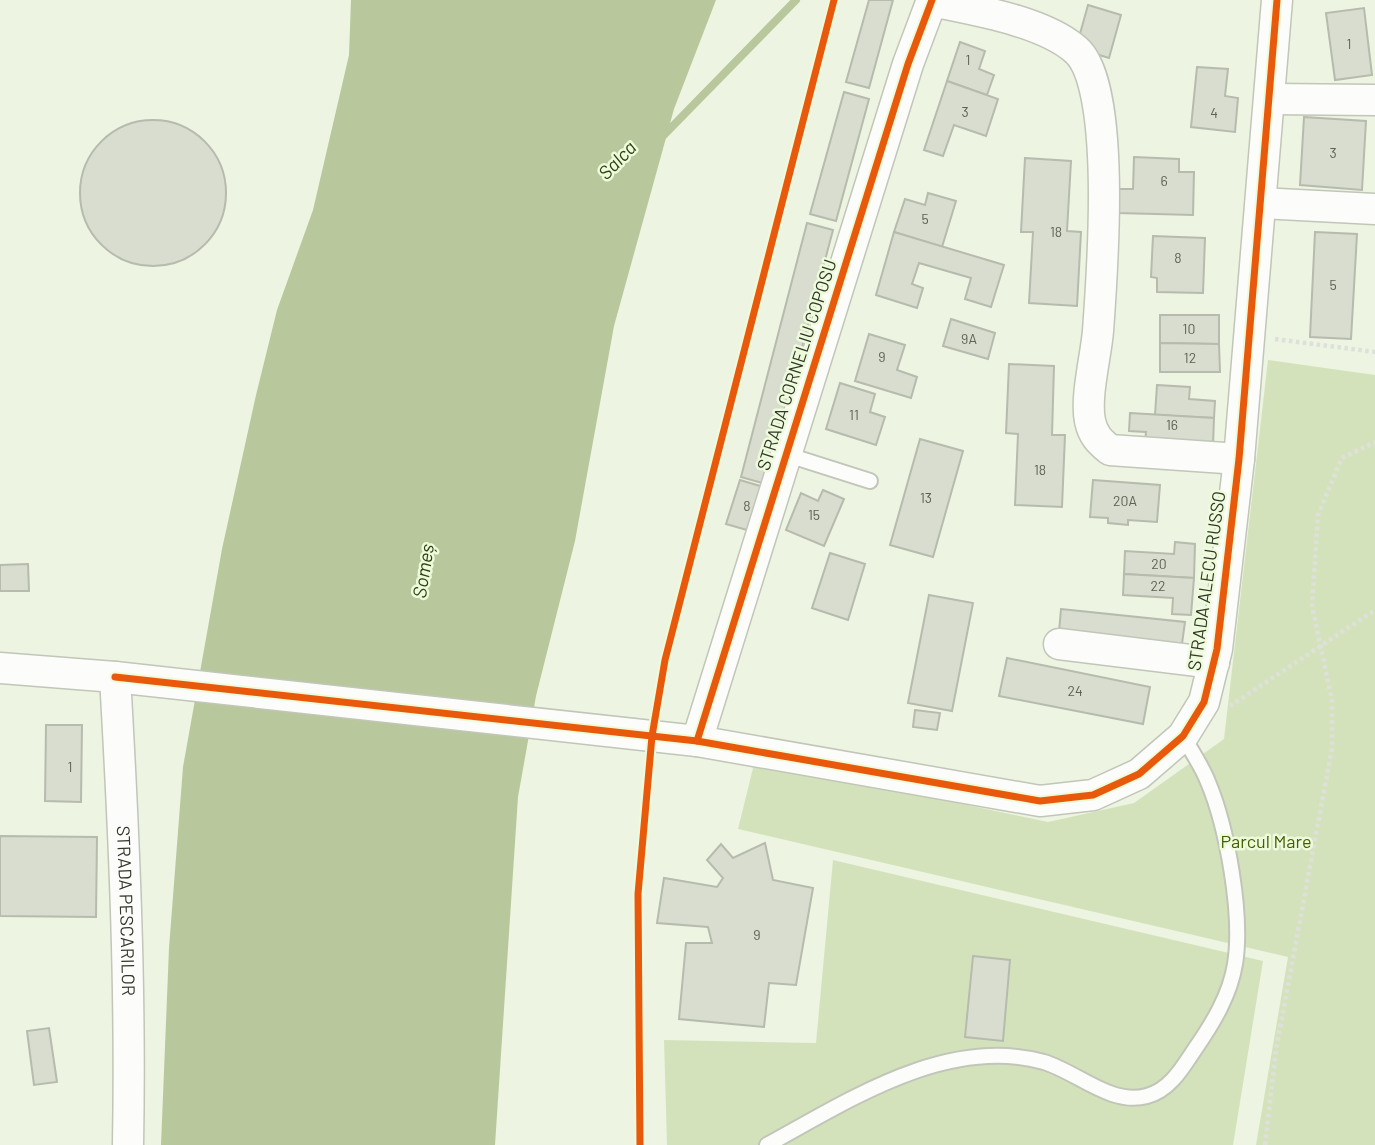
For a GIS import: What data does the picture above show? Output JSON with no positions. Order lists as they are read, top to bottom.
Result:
{
  "streets": {
    "street": ["STRADA CORNELIU COPOSU", "STRADA ALECU RUSSO", "STRADA PESCARILOR"]
  },
  "crossings": [
    ["STRADA CORNELIU COPOSU", "STRADA ALECU RUSSO"],
    ["STRADA ALECU RUSSO", "STRADA PESCARILOR"]
  ],
  "water": ["Salca", "Someș"],
  "parks": ["Parcul Mare"],
  "house_numbers": [
    "1",
    "1",
    "3",
    "4",
    "3",
    "6",
    "5",
    "18",
    "8",
    "5",
    "10",
    "9A",
    "9",
    "12",
    "11",
    "16",
    "18",
    "13",
    "20A",
    "8",
    "15",
    "20",
    "22",
    "24",
    "1",
    "9"
  ]
}
